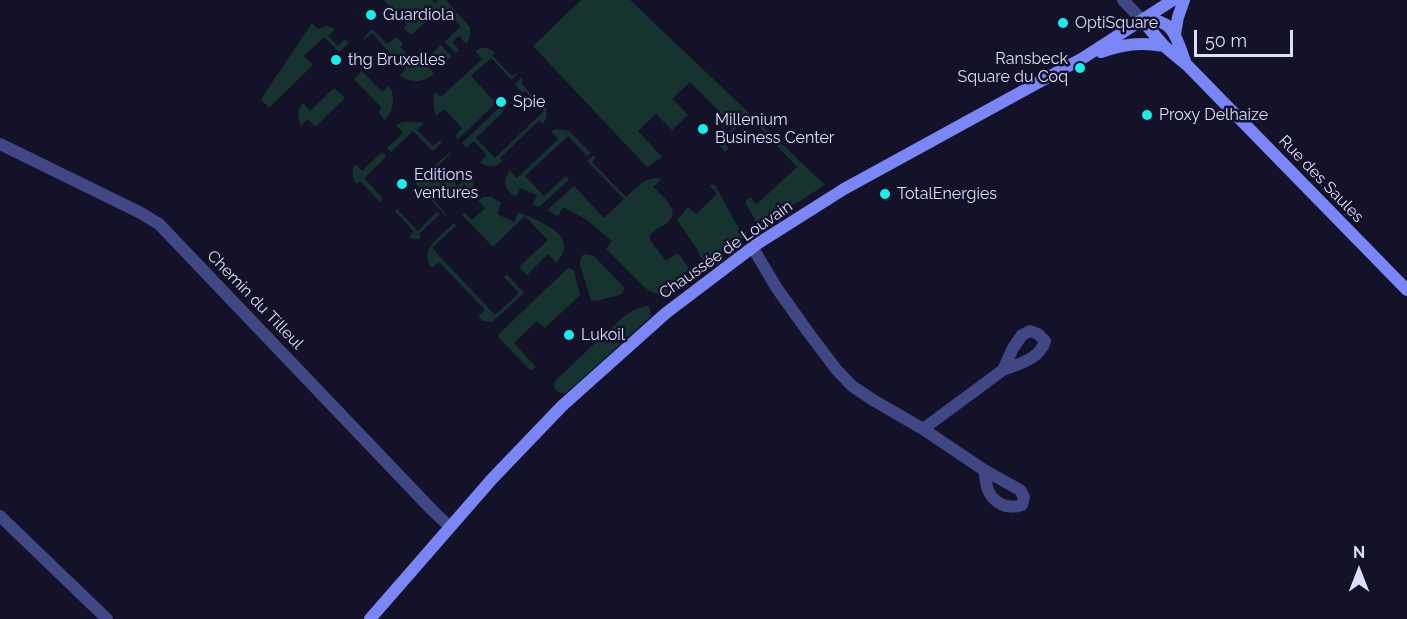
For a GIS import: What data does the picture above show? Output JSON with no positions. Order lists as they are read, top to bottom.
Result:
{
  "streets": {
    "main road": ["Rue des Saules", "Chaussée de Louvain"],
    "street": ["Chemin du Tilleul"]
  },
  "crossings": [
    ["Rue des Saules", "Chaussée de Louvain"],
    ["Chaussée de Louvain", "Chemin du Tilleul"]
  ],
  "places": [
    "Guardiola",
    "OptiSquare",
    "thg Bruxelles",
    "Ransbeck Square du Coq",
    "Spie",
    "Proxy Delhaize",
    "Millenium Business Center",
    "Editions ventures",
    "TotalEnergies",
    "Lukoil"
  ],
  "scale_bar": "50 m",
  "north": "top"
}
